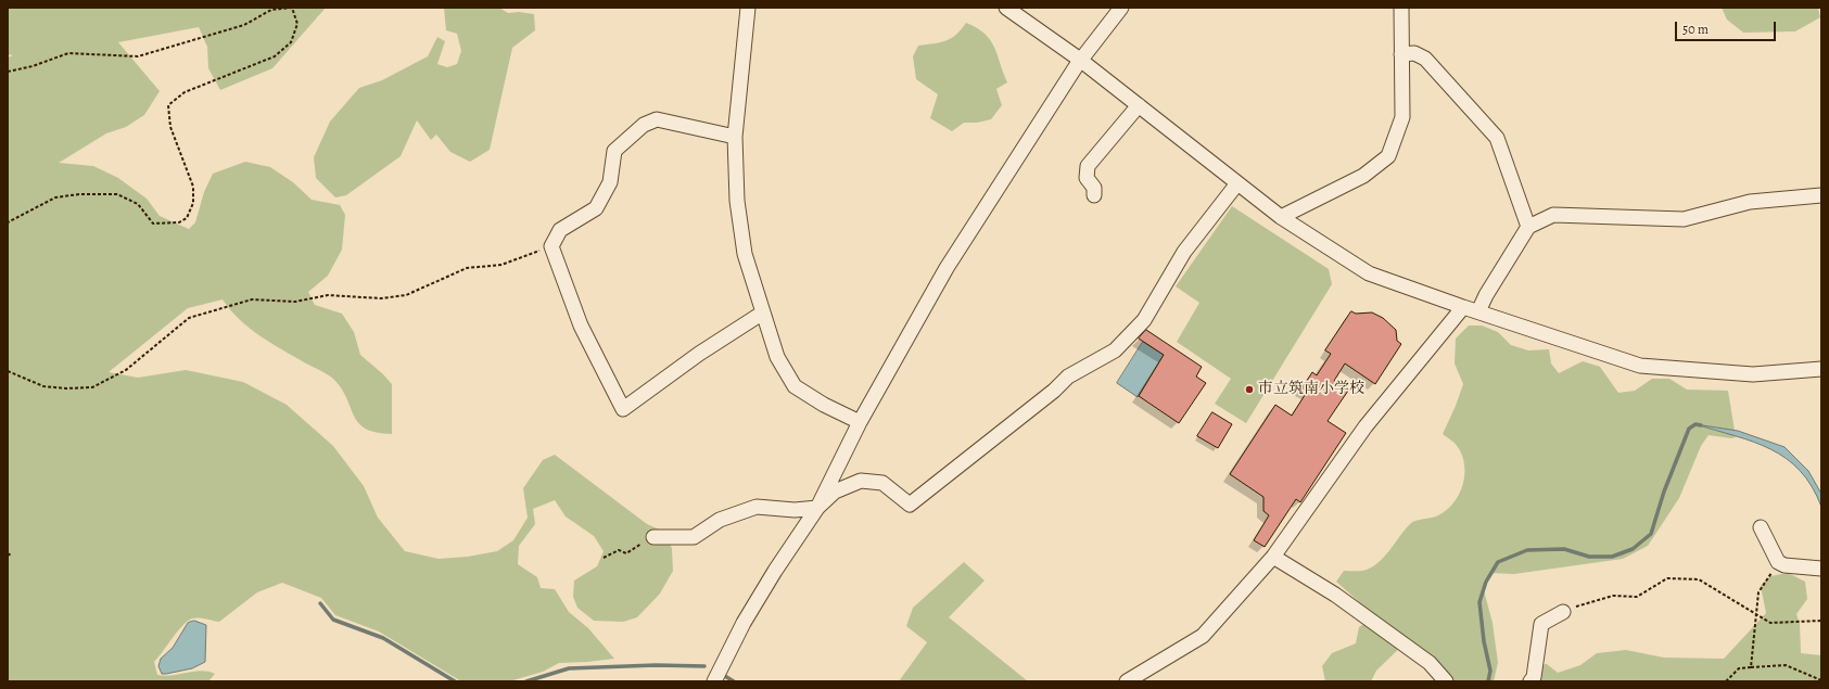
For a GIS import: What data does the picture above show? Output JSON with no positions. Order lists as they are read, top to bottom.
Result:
{
  "places": ["市立筑南小学校"],
  "scale_bar": "50 m"
}
